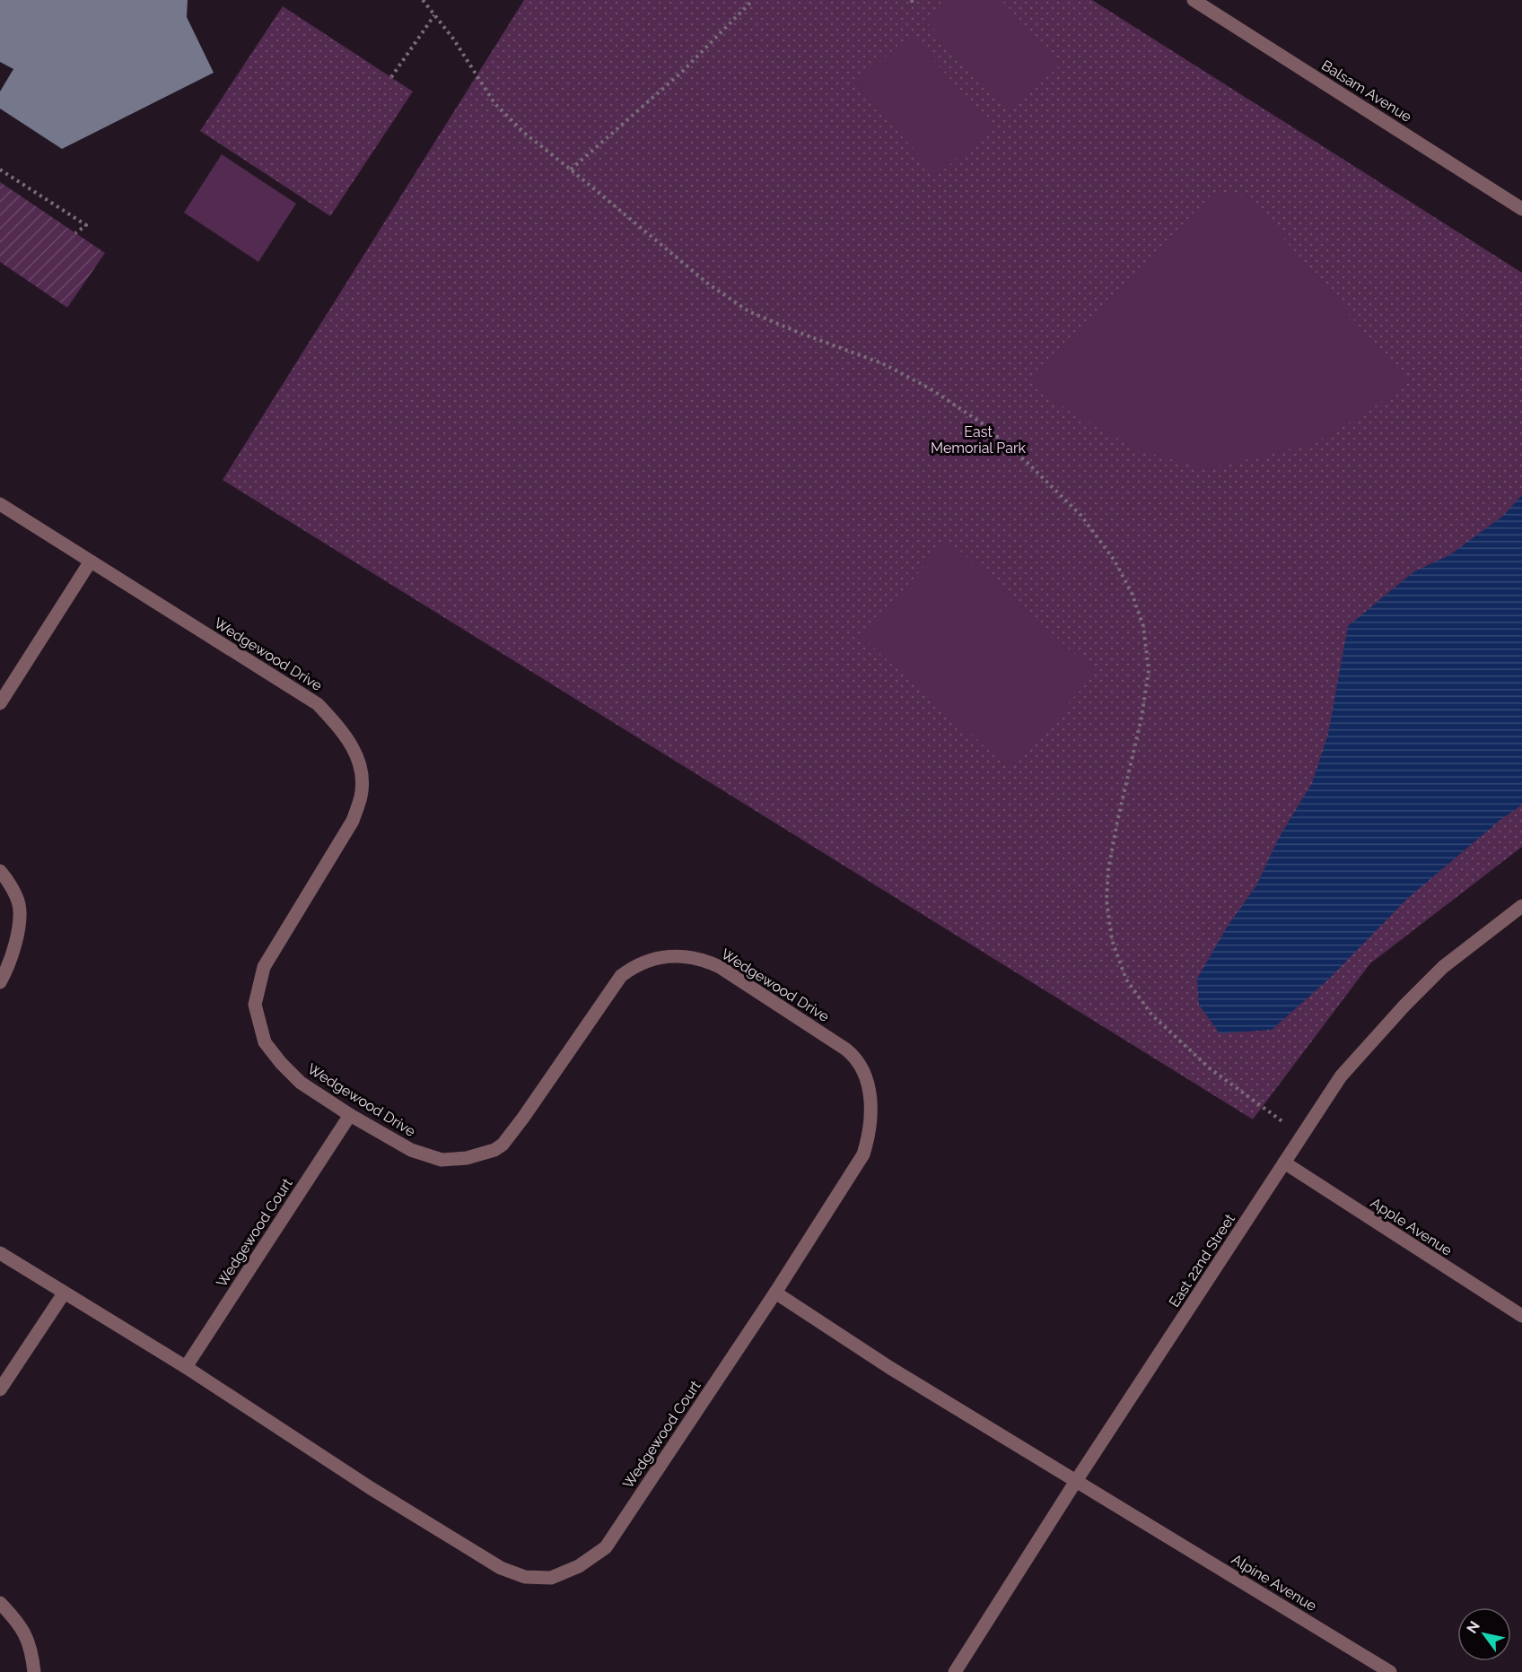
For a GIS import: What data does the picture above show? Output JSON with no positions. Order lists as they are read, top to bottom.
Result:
{
  "streets": {
    "street": [
      "Balsam Avenue",
      "Wedgewood Drive",
      "Apple Avenue",
      "Wedgewood Court",
      "East 22nd Street",
      "Alpine Avenue"
    ]
  },
  "crossings": [
    ["Wedgewood Drive", "Wedgewood Court"],
    ["Apple Avenue", "East 22nd Street"],
    ["East 22nd Street", "Alpine Avenue"]
  ],
  "parks": ["East Memorial Park"],
  "north": "top left"
}
